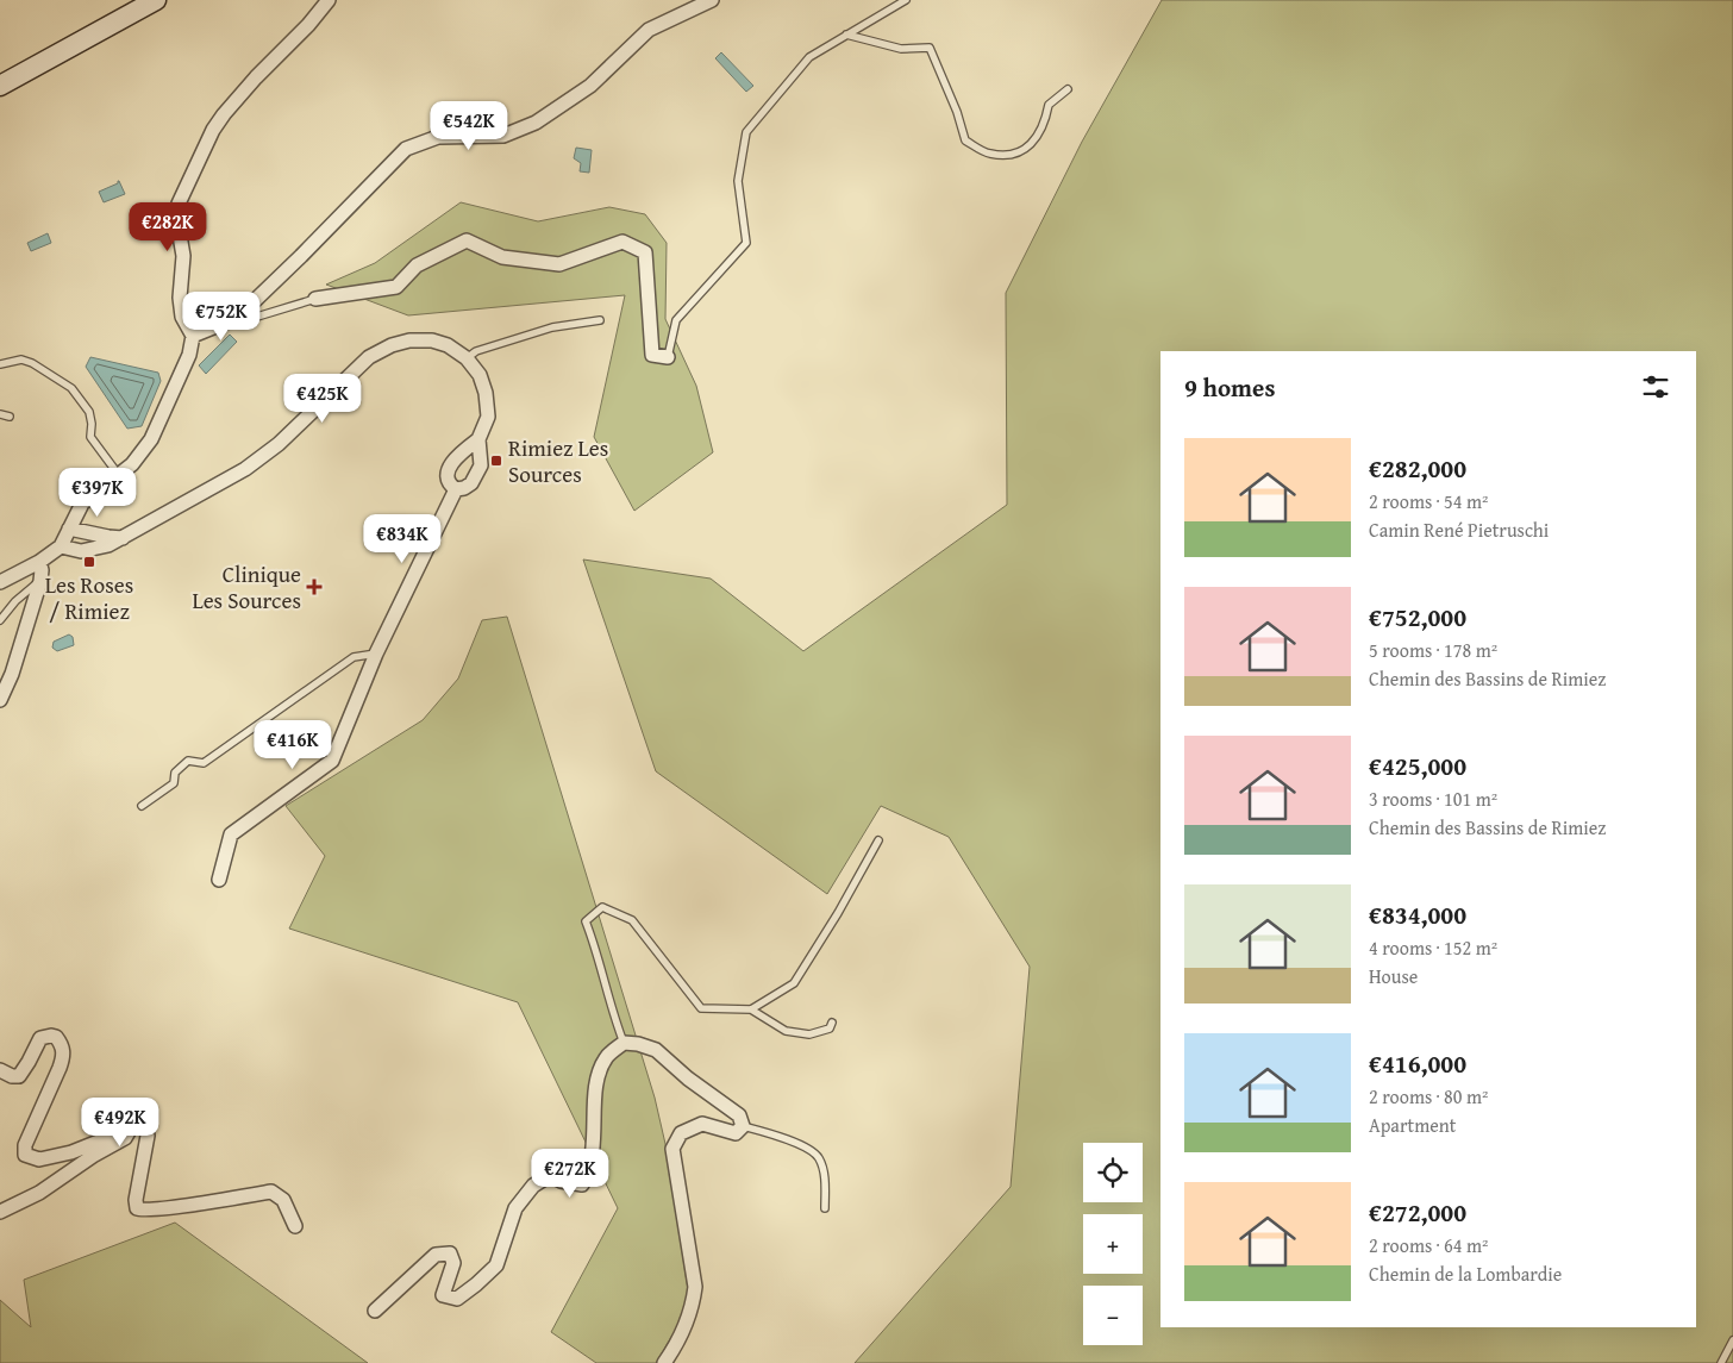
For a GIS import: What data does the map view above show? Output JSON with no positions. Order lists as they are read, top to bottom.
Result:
{
  "places": {
    "transit": ["Rimiez Les Sources", "Les Roses / Rimiez"],
    "health": ["Clinique Les Sources"]
  },
  "page": {
    "price": [
      "€542K",
      "€282K",
      "€752K",
      "€425K",
      "€397K",
      "€834K",
      "€416K",
      "€492K",
      "€272K"
    ],
    "heading": "9 homes",
    "list": [
      {
        "name": "€282,000",
        "note": "2 rooms · 54 m² · Camin René Pietruschi"
      },
      {
        "name": "€752,000",
        "note": "5 rooms · 178 m² · Chemin des Bassins de Rimiez"
      },
      {
        "name": "€425,000",
        "note": "3 rooms · 101 m² · Chemin des Bassins de Rimiez"
      },
      {
        "name": "€834,000",
        "note": "4 rooms · 152 m² · House"
      },
      {
        "name": "€416,000",
        "note": "2 rooms · 80 m² · Apartment"
      },
      {
        "name": "€272,000",
        "note": "2 rooms · 64 m² · Chemin de la Lombardie"
      }
    ],
    "map_buttons": ["+", "−"]
  }
}
